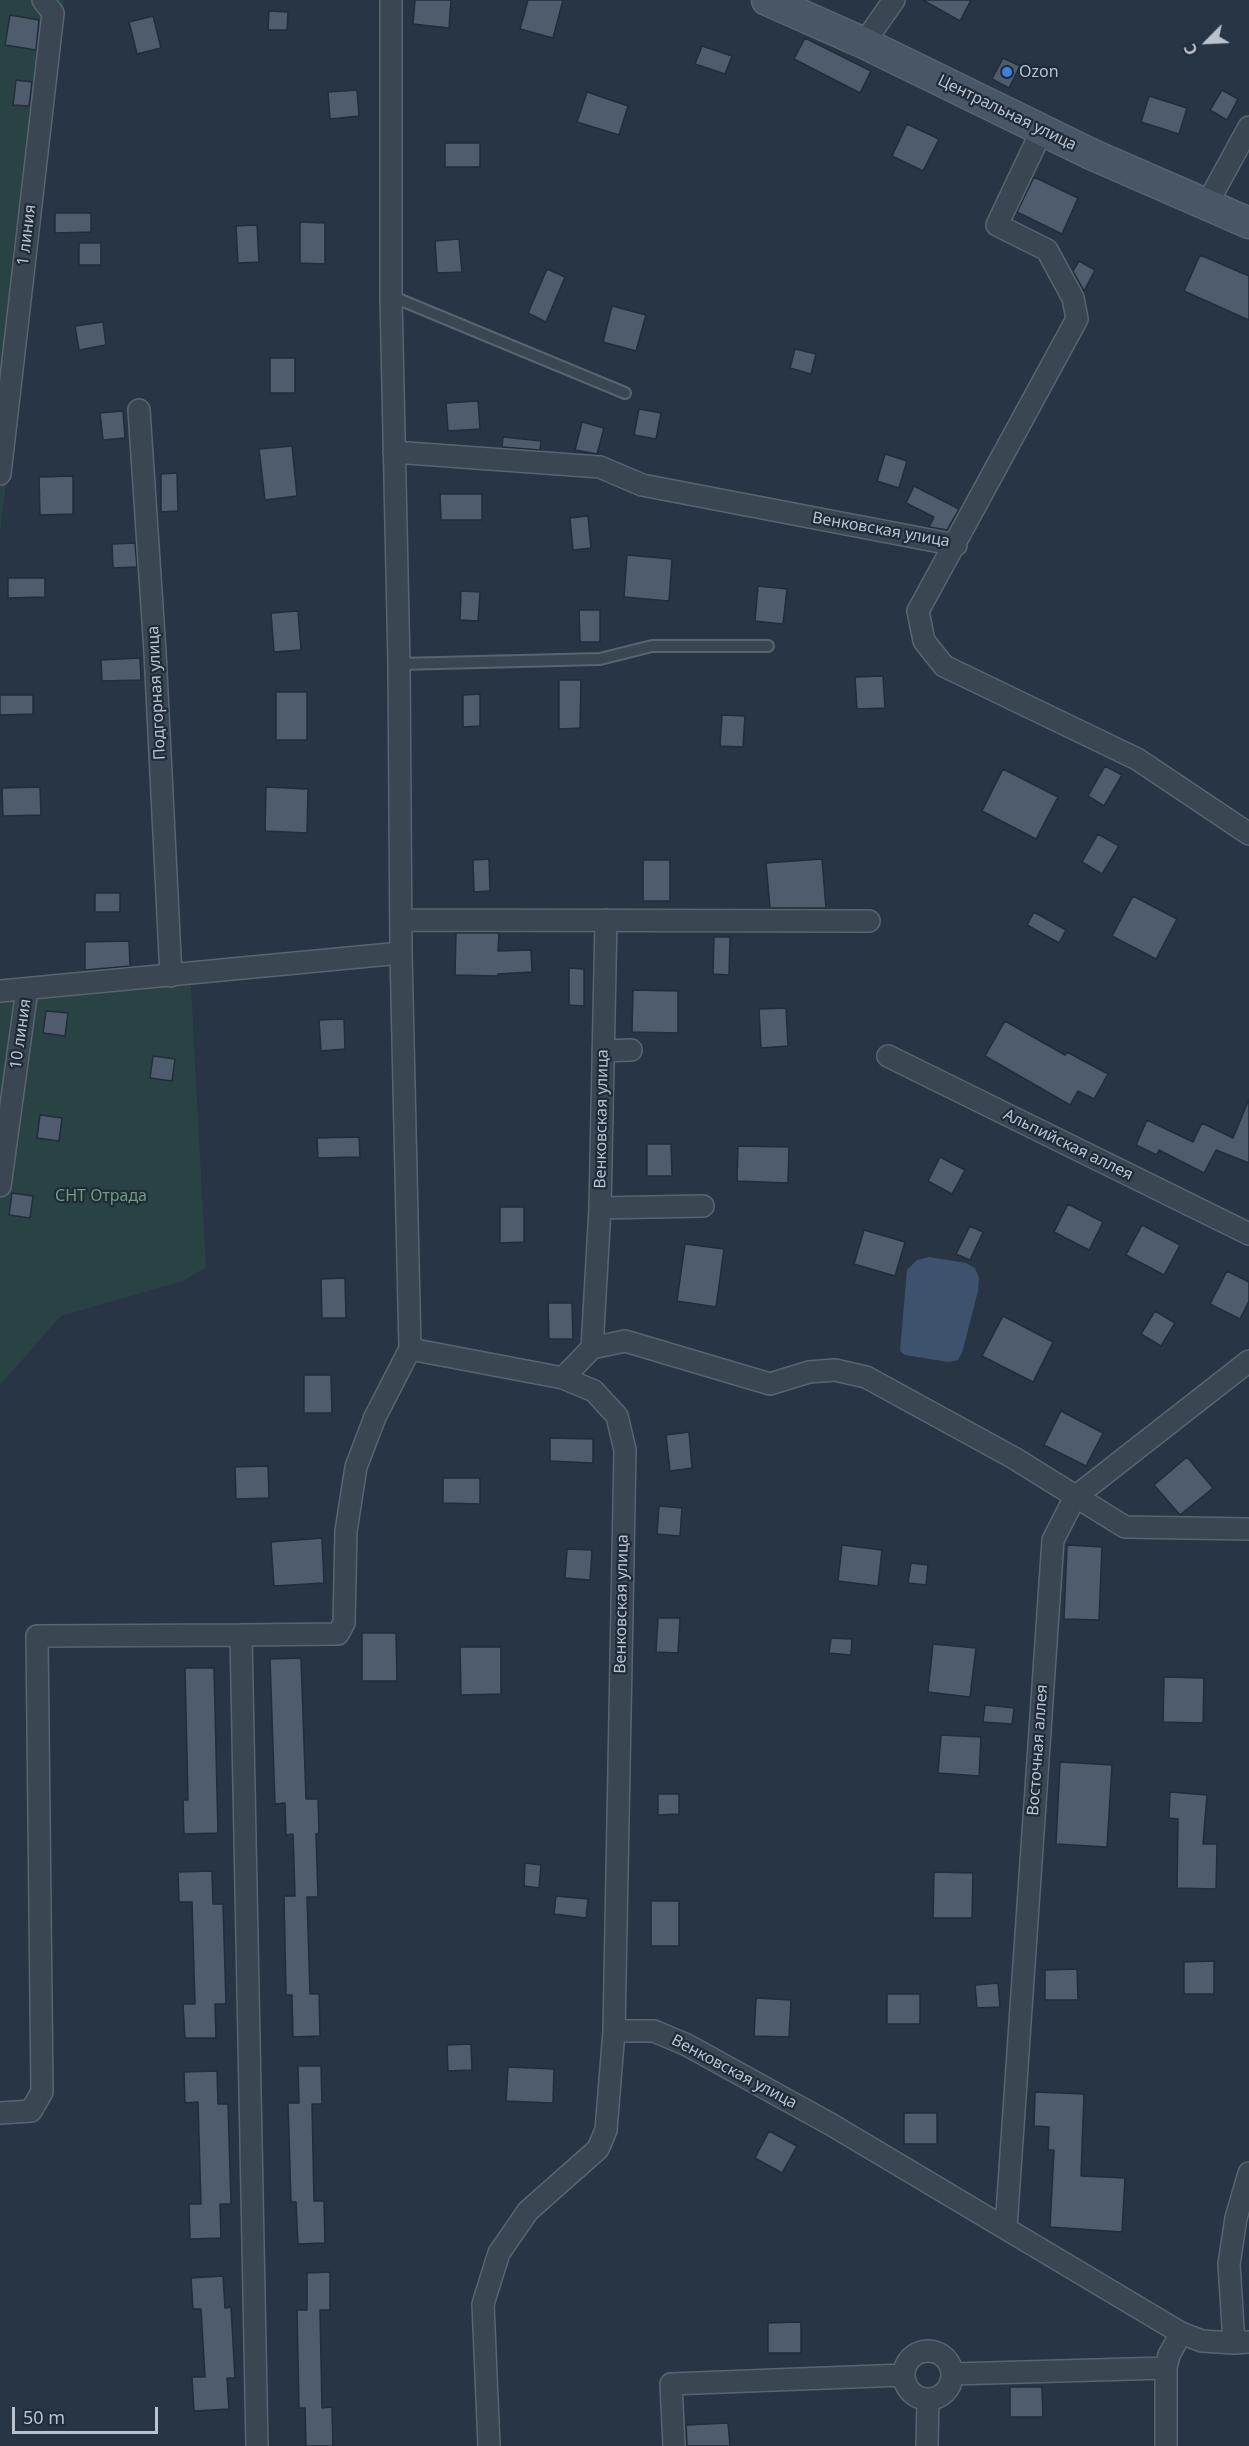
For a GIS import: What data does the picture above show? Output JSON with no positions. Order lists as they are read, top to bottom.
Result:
{
  "streets": {
    "main road": ["Центральная улица"],
    "street": [
      "1 линия",
      "Венковская улица",
      "Подгорная улица",
      "10 линия",
      "Альпийская аллея",
      "Восточная аллея"
    ]
  },
  "crossings": [
    ["Центральная улица", "Венковская улица"],
    ["Венковская улица", "Восточная аллея"]
  ],
  "parks": ["СНТ Отрада"],
  "places": ["Ozon"],
  "scale_bar": "50 m",
  "north": "bottom left"
}
